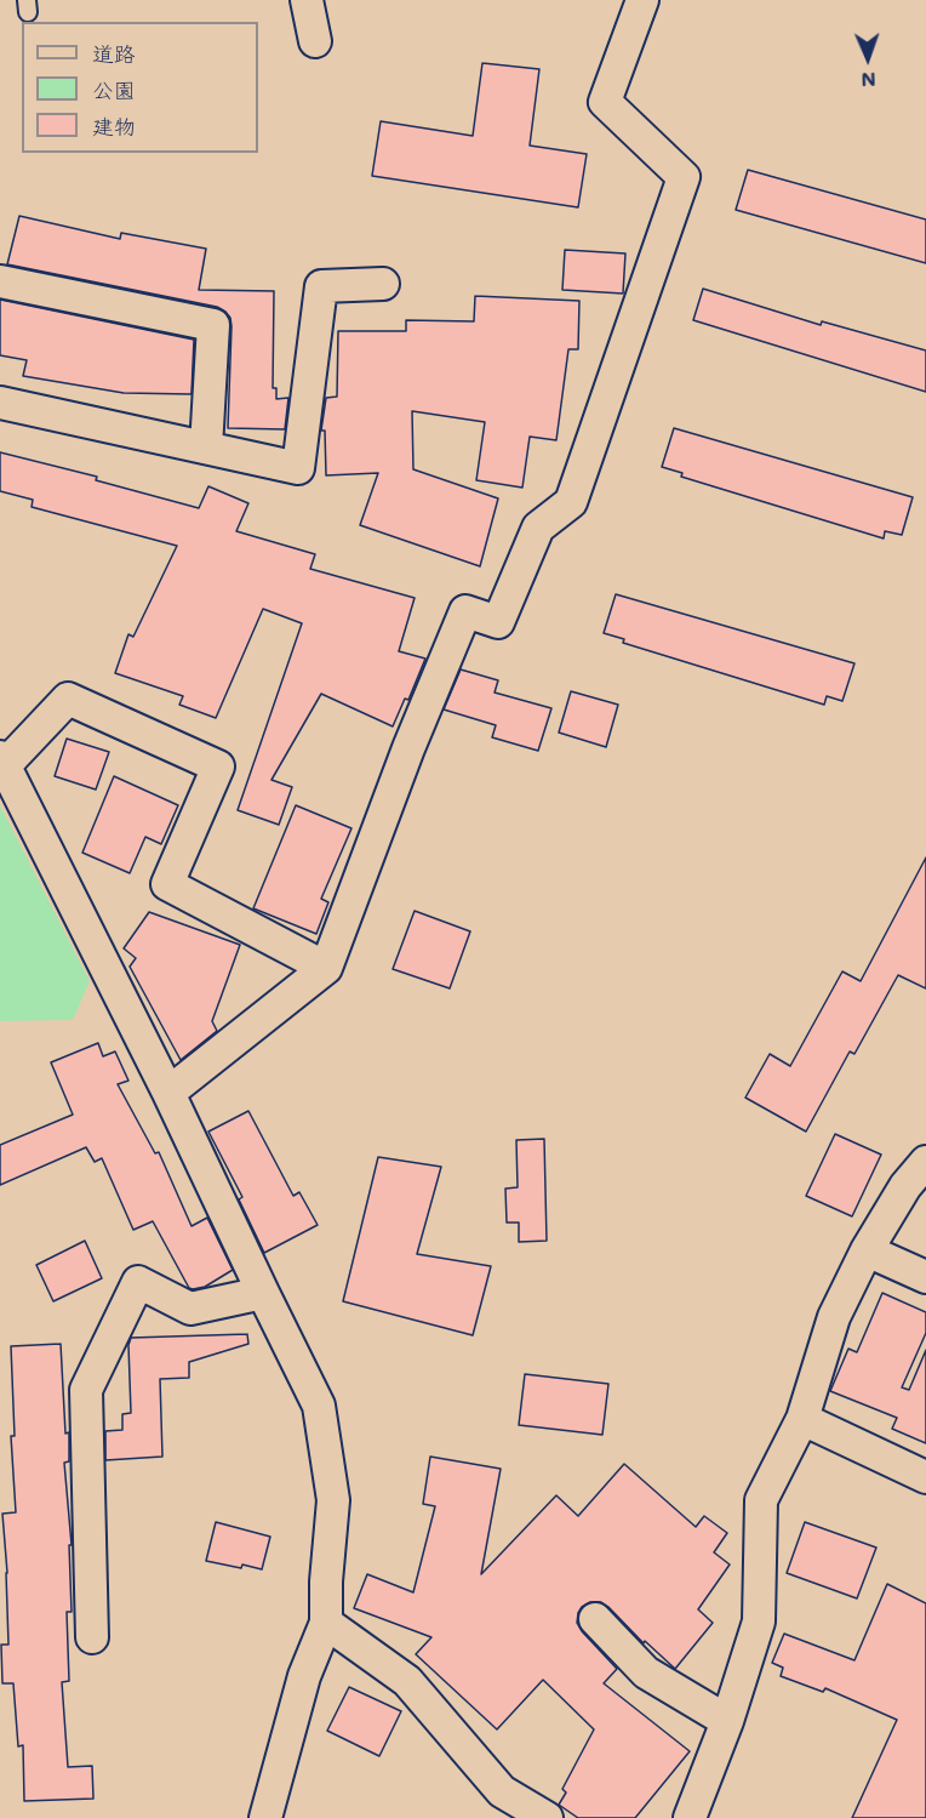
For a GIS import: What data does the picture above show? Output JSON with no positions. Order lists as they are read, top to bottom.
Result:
{
  "legend": ["道路", "公園", "建物"],
  "north": "bottom"
}
